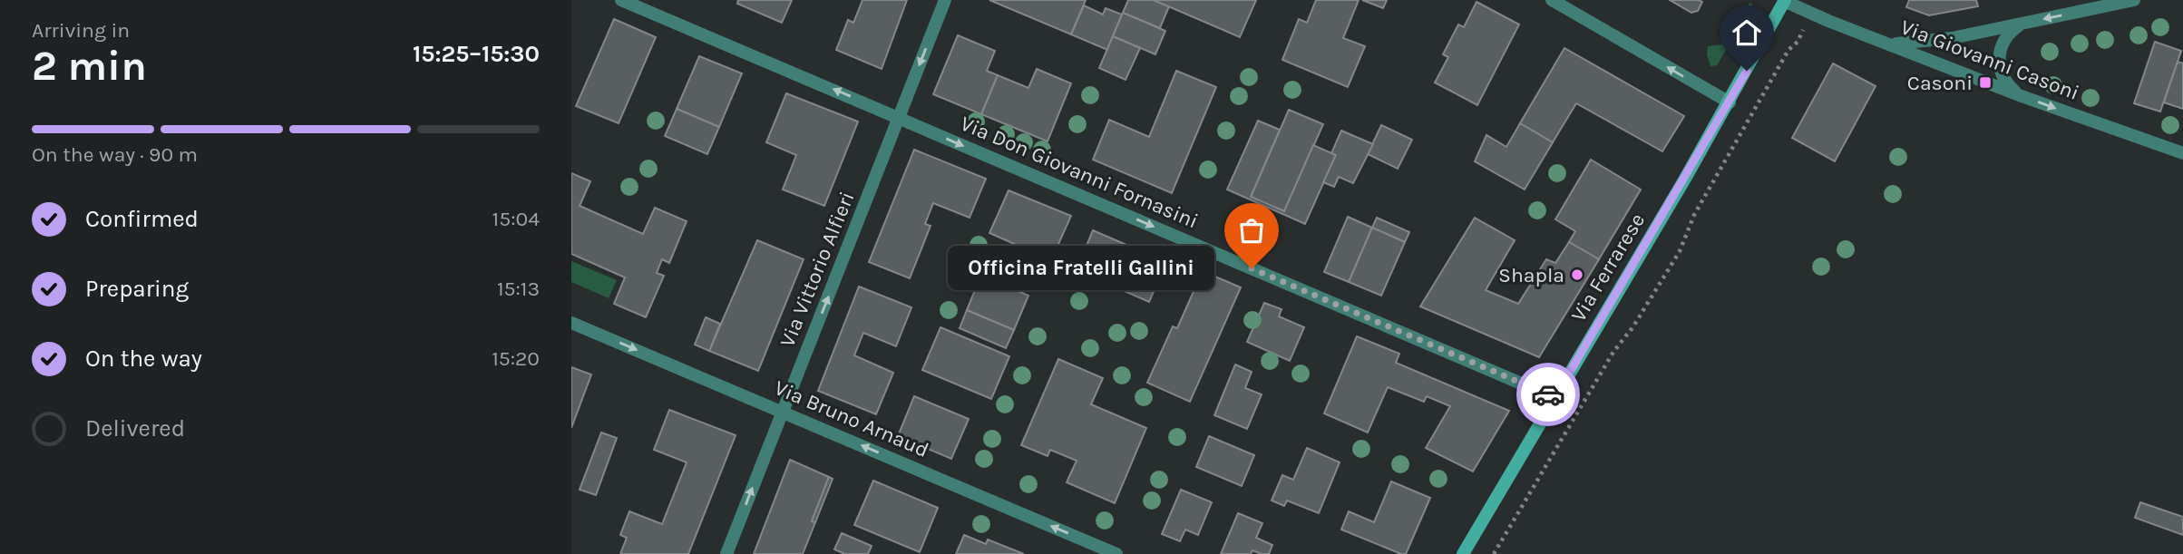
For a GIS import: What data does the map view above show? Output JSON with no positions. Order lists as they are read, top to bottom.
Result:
{
  "streets": {
    "main road": ["Via Ferrarese"],
    "street": [
      "Via Giovanni Casoni",
      "Via Don Giovanni Fornasini",
      "Via Vittorio Alfieri",
      "Via Bruno Arnaud"
    ]
  },
  "crossings": [
    ["Via Giovanni Casoni", "Via Ferrarese"],
    ["Via Don Giovanni Fornasini", "Via Ferrarese"],
    ["Via Don Giovanni Fornasini", "Via Vittorio Alfieri"],
    ["Via Vittorio Alfieri", "Via Bruno Arnaud"]
  ],
  "one_way": ["Via Giovanni Casoni"],
  "places": {
    "transit": ["Casoni"],
    "other": ["Officina Fratelli Gallini", "Shapla"]
  },
  "page": {
    "heading": ["2 min", "Arriving in", "15:25–15:30"],
    "bar": "On the way · 90 m",
    "list": [
      ["Confirmed", "15:04"],
      ["Preparing", "15:13"],
      ["On the way", "15:20"],
      "Delivered"
    ],
    "bubble": "Officina Fratelli Gallini"
  }
}
